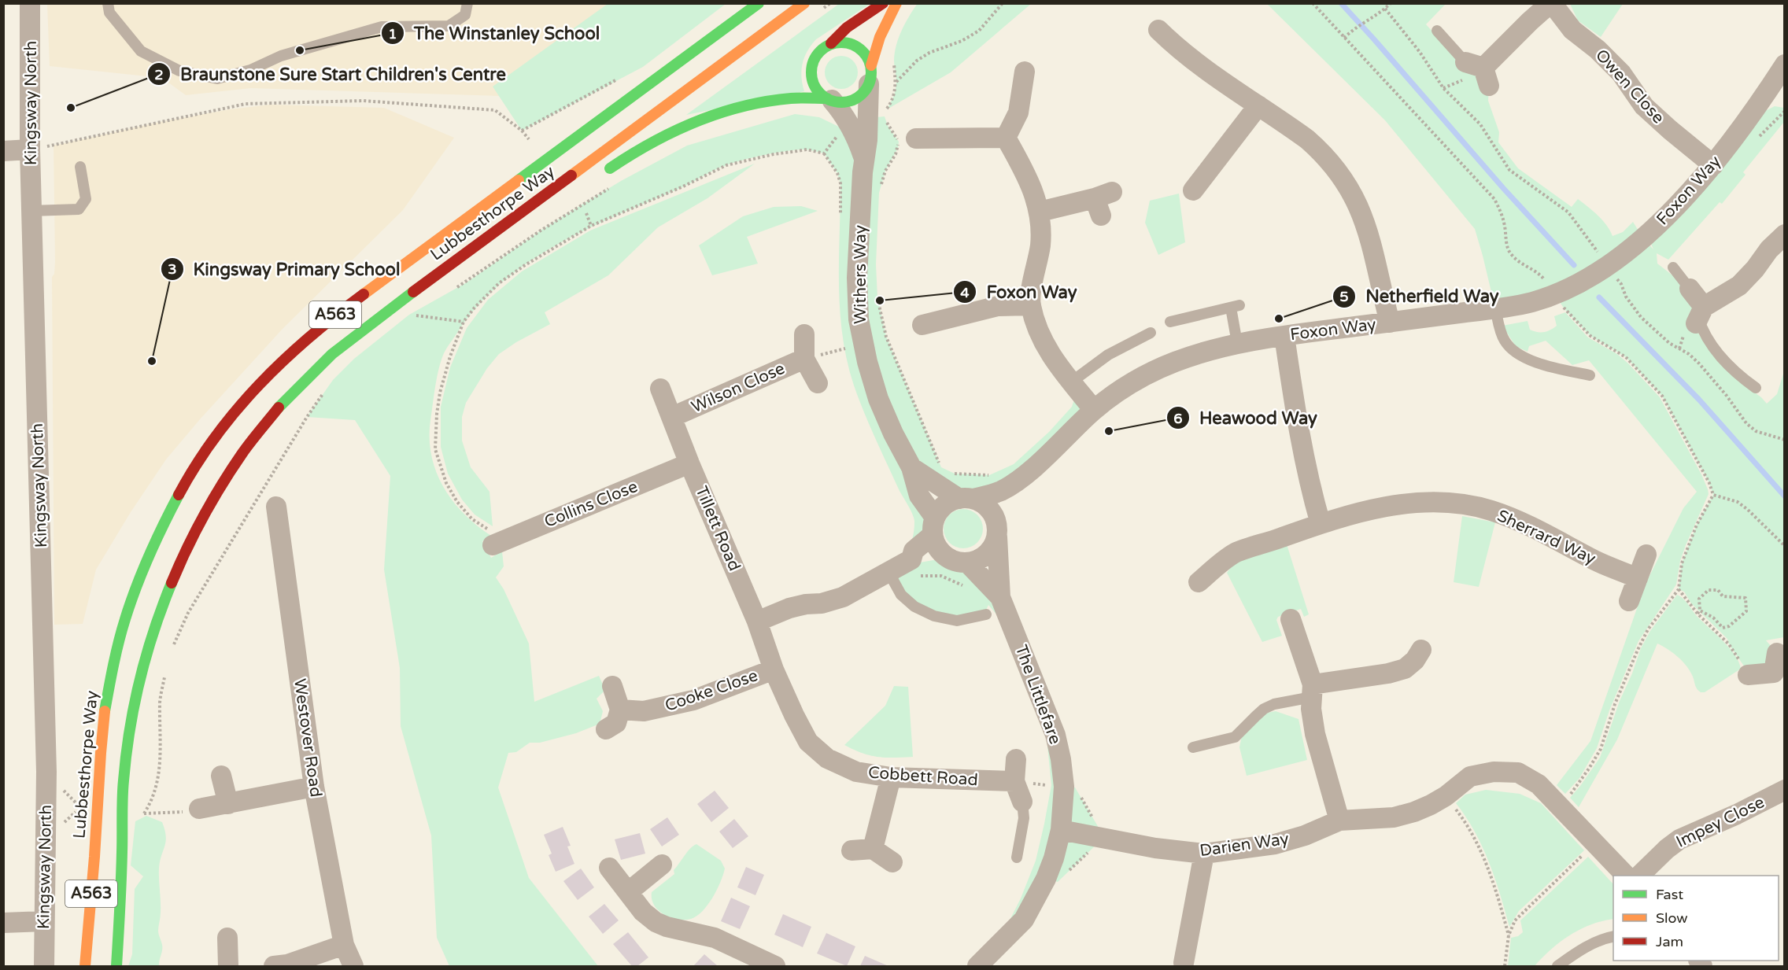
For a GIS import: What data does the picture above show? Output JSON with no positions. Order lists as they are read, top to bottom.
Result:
{
  "streets": {
    "main road": ["Lubbesthorpe Way", "Withers Way", "A563"],
    "street": [
      "Owen Close",
      "Kingsway North",
      "Foxon Way",
      "Wilson Close",
      "Collins Close",
      "Tillett Road",
      "Sherrard Way",
      "Cooke Close",
      "The Littlefare",
      "Westover Road",
      "Cobbett Road",
      "Impey Close",
      "Darien Way"
    ]
  },
  "crossings": [
    ["Owen Close", "Foxon Way"],
    ["Foxon Way", "Withers Way"],
    ["Foxon Way", "The Littlefare"],
    ["Withers Way", "The Littlefare"],
    ["Wilson Close", "Tillett Road"],
    ["Collins Close", "Tillett Road"],
    ["Tillett Road", "Cooke Close"],
    ["Tillett Road", "Cobbett Road"],
    ["Cooke Close", "Cobbett Road"],
    ["The Littlefare", "Darien Way"]
  ],
  "places": [
    "The Winstanley School",
    "Braunstone Sure Start Children's Centre",
    "Foxon Way",
    "Netherfield Way",
    "Kingsway Primary School",
    "Heawood Way"
  ],
  "legend": ["Fast", "Slow", "Jam"]
}
